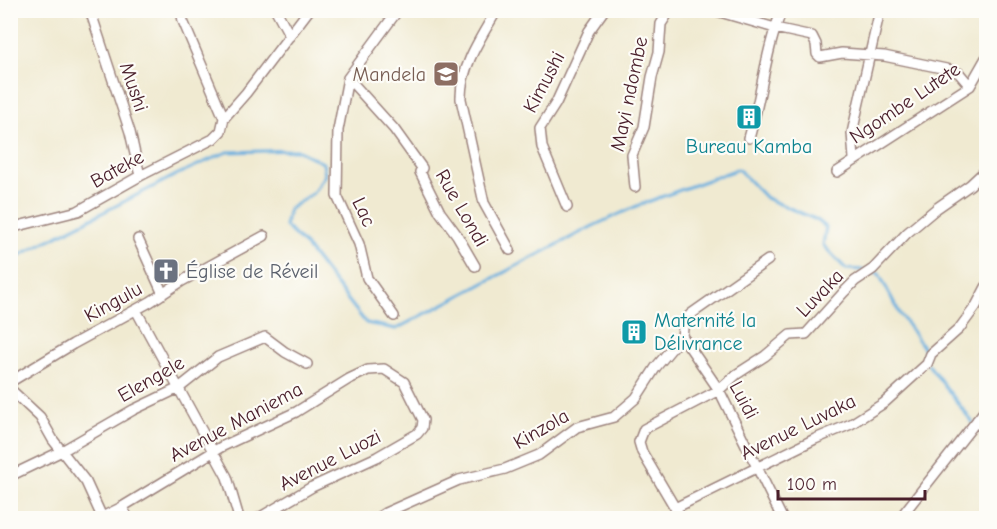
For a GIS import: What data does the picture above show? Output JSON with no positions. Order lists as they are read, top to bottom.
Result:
{
  "streets": {
    "street": [
      "Kimushi",
      "Mushi",
      "Mayi ndombe",
      "Ngombe Lutete",
      "Bateke",
      "Rue Londi",
      "Lac",
      "Luvaka",
      "Kingulu",
      "Elengele",
      "Luidi",
      "Avenue Maniema",
      "Avenue Luvaka",
      "Kinzola",
      "Avenue Luozi"
    ]
  },
  "crossings": [
    ["Mushi", "Bateke"],
    ["Rue Londi", "Lac"],
    ["Luvaka", "Luidi"],
    ["Luvaka", "Avenue Luvaka"],
    ["Luidi", "Avenue Luvaka"],
    ["Luidi", "Kinzola"],
    ["Avenue Maniema", "Avenue Luozi"]
  ],
  "places": {
    "school or university": ["Mandela"],
    "building": ["Bureau Kamba", "Maternité la Délivrance"],
    "church": ["Église de Réveil"]
  },
  "scale_bar": "100 m"
}
